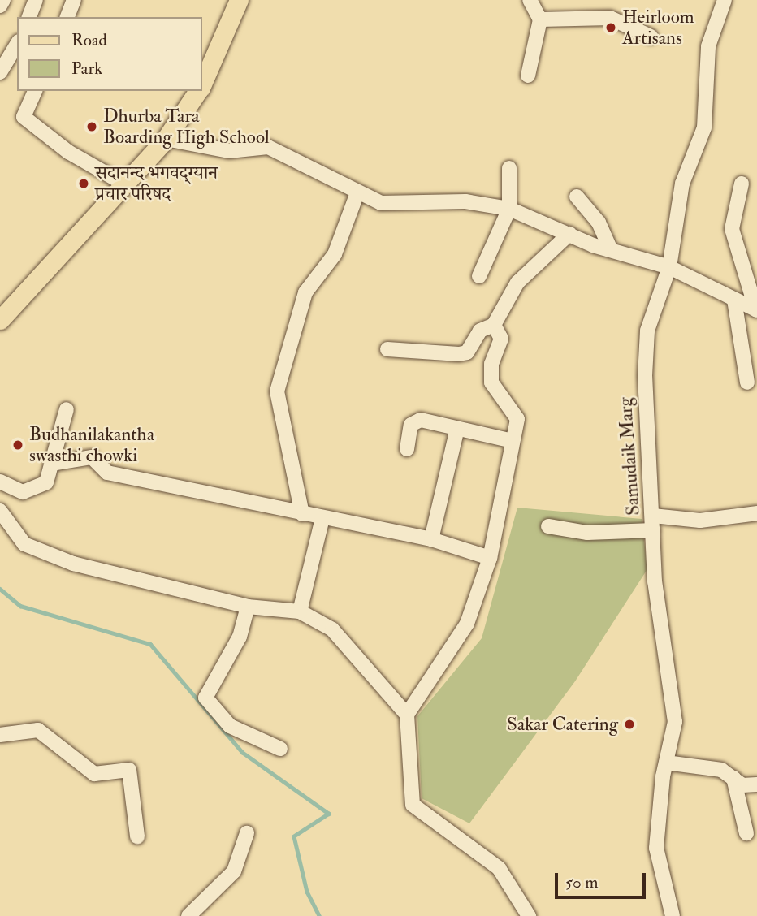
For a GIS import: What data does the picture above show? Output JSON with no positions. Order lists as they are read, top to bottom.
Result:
{
  "streets": {
    "street": ["Samudaik Marg"]
  },
  "places": [
    "Heirloom Artisans",
    "Dhurba Tara Boarding High School",
    "सदानन्द भगवद्ग्यान प्रचार परिषद",
    "Budhanilakantha swasthi chowki",
    "Sakar Catering"
  ],
  "legend": ["Road", "Park"],
  "scale_bar": "50 m"
}
